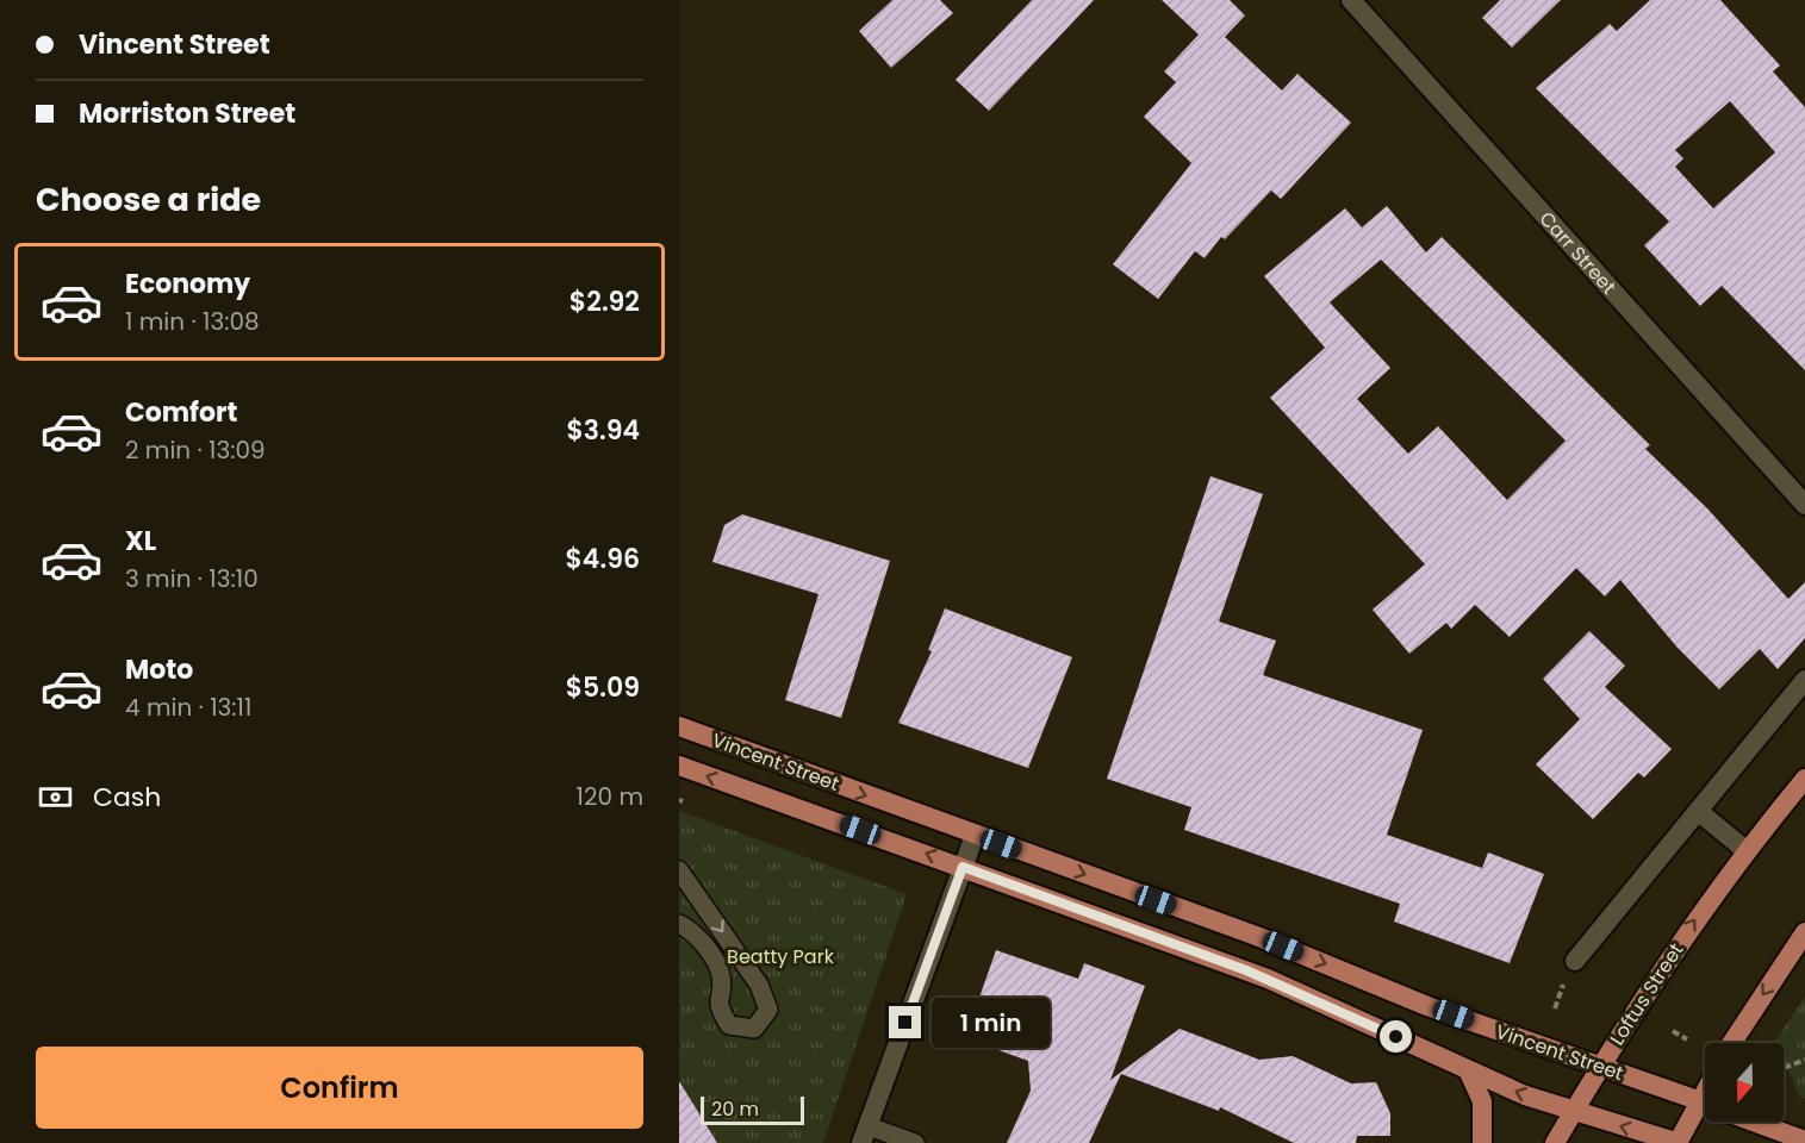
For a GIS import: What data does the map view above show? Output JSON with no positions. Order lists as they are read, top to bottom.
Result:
{
  "streets": {
    "main road": ["Vincent Street", "Loftus Street"],
    "street": ["Carr Street"]
  },
  "crossings": [
    ["Vincent Street", "Loftus Street"]
  ],
  "parks": ["Beatty Park"],
  "scale_bar": "20 m",
  "north": "bottom",
  "page": {
    "banner": ["Vincent Street", "Morriston Street"],
    "heading": "Choose a ride",
    "list": [
      {
        "name": "Economy",
        "note": "1 min · 13:08",
        "value": "$2.92"
      },
      {
        "name": "Comfort",
        "note": "2 min · 13:09",
        "value": "$3.94"
      },
      {
        "name": "XL",
        "note": "3 min · 13:10",
        "value": "$4.96"
      },
      {
        "name": "Moto",
        "note": "4 min · 13:11",
        "value": "$5.09"
      }
    ],
    "pay": ["Cash", "120 m"],
    "bubble": "1 min",
    "buttons": "Confirm",
    "scale": "20 m"
  }
}
